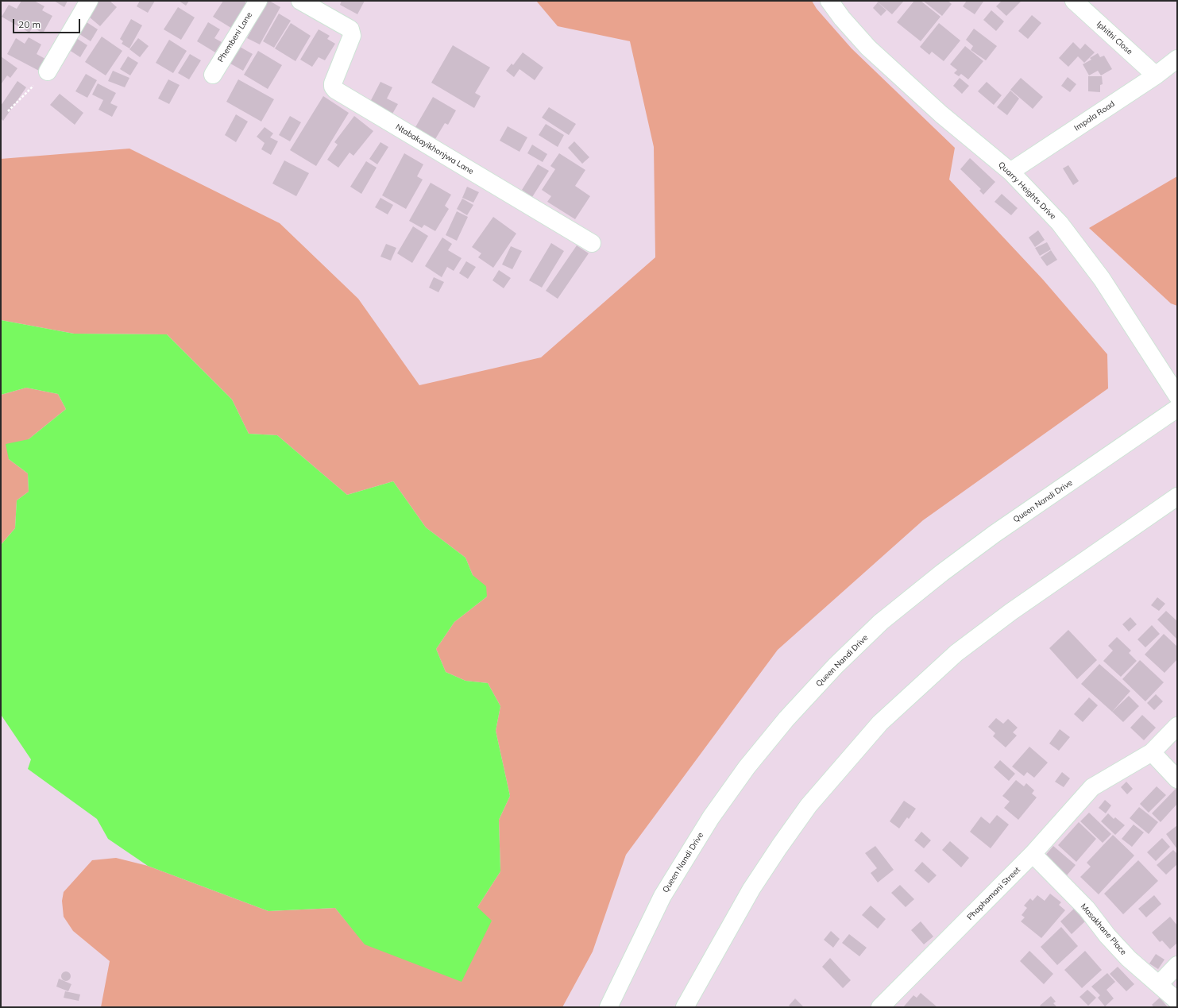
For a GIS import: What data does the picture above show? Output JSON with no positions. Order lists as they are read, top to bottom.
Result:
{
  "streets": {
    "street": [
      "Phembeni Lane",
      "Iphithi Close",
      "Impala Road",
      "Ntabakayikhonjwa Lane",
      "Quarry Heights Drive",
      "Queen Nandi Drive",
      "Phaphamani Street",
      "Masakhane Place"
    ]
  },
  "crossings": [
    ["Iphithi Close", "Impala Road"],
    ["Impala Road", "Quarry Heights Drive"],
    ["Phaphamani Street", "Masakhane Place"]
  ],
  "scale_bar": "20 m"
}
